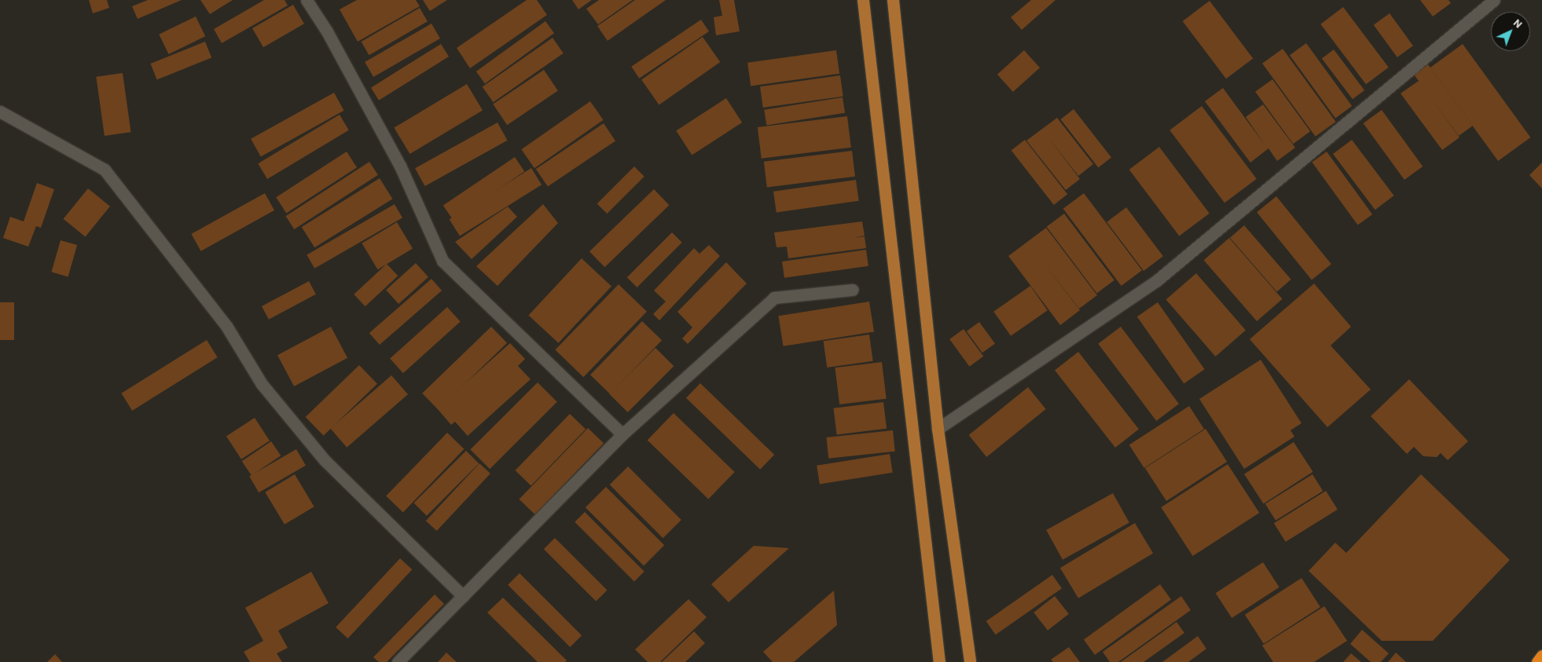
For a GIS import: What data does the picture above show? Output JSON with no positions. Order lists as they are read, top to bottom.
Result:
{
  "north": "top right"
}
